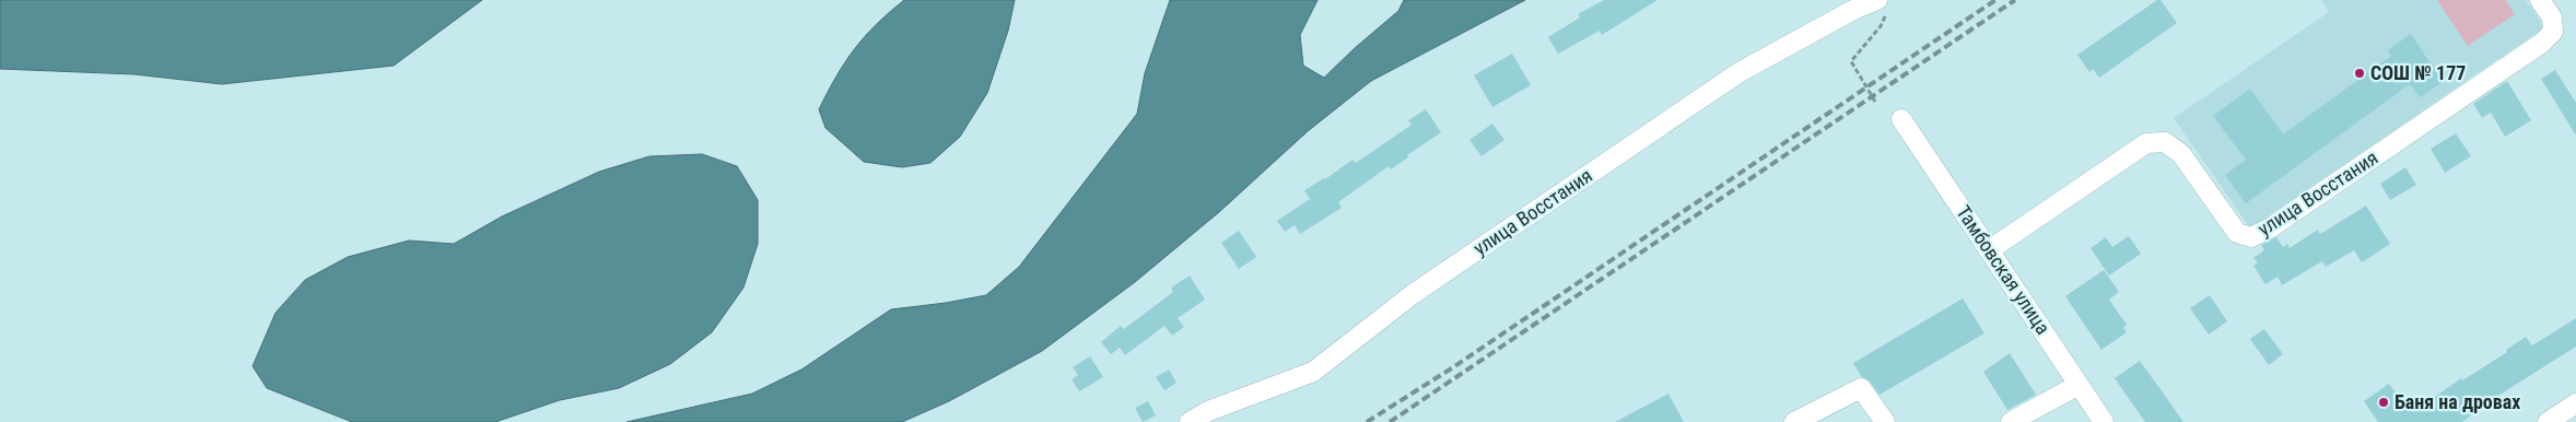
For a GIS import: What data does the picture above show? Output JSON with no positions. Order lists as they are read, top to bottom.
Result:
{
  "streets": {
    "street": ["улица Восстания", "Тамбовская улица"]
  },
  "crossings": [
    ["улица Восстания", "Тамбовская улица"]
  ],
  "places": ["СОШ № 177", "Баня на дровах"]
}
